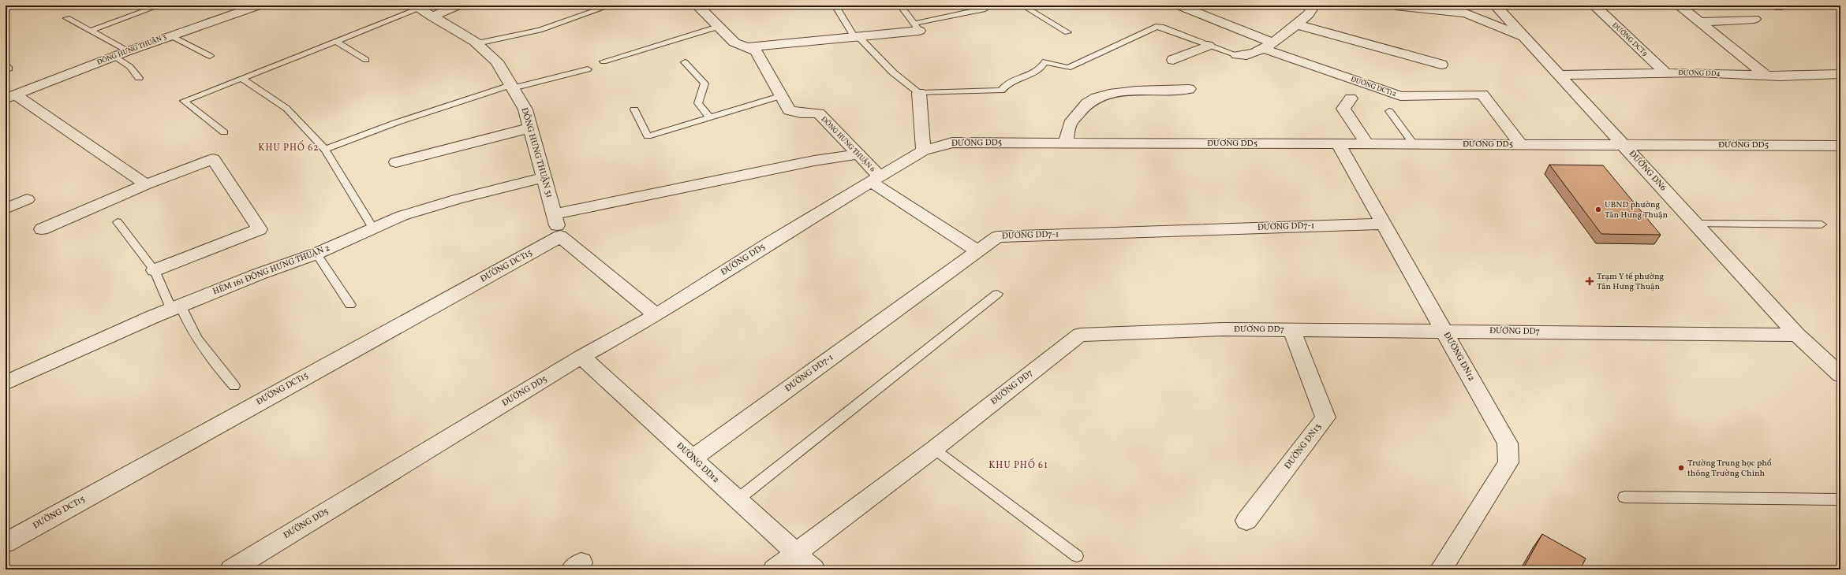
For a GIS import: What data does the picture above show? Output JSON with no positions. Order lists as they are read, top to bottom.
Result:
{
  "streets": {
    "street": [
      "ĐƯỜNG DCT9",
      "ĐÔNG HƯNG THUẬN 3",
      "ĐƯỜNG DD4",
      "ĐƯỜNG DCT12",
      "ĐƯỜNG DD5",
      "ĐÔNG HƯNG THUẬN 6",
      "ĐÔNG HƯNG THUẬN 31",
      "ĐƯỜNG DN6",
      "ĐƯỜNG DD7-1",
      "ĐƯỜNG DCT15",
      "HẺM 161 ĐÔNG HƯNG THUẬN 2",
      "ĐƯỜNG DD7",
      "ĐƯỜNG DN12",
      "ĐƯỜNG DN13",
      "ĐƯỜNG DD12"
    ]
  },
  "crossings": [
    ["ĐƯỜNG DCT9", "ĐƯỜNG DD4"],
    ["ĐƯỜNG DD4", "ĐƯỜNG DN6"],
    ["ĐƯỜNG DCT12", "ĐƯỜNG DD5"],
    ["ĐƯỜNG DD5", "ĐÔNG HƯNG THUẬN 6"],
    ["ĐƯỜNG DD5", "ĐƯỜNG DN6"],
    ["ĐƯỜNG DD5", "ĐƯỜNG DN12"],
    ["ĐƯỜNG DD5", "ĐƯỜNG DD12"],
    ["ĐÔNG HƯNG THUẬN 6", "ĐƯỜNG DD7-1"],
    ["ĐÔNG HƯNG THUẬN 31", "ĐƯỜNG DCT15"],
    ["ĐÔNG HƯNG THUẬN 31", "HẺM 161 ĐÔNG HƯNG THUẬN 2"],
    ["ĐƯỜNG DN6", "ĐƯỜNG DD7"],
    ["ĐƯỜNG DD7-1", "ĐƯỜNG DN12"],
    ["ĐƯỜNG DD7-1", "ĐƯỜNG DD12"],
    ["ĐƯỜNG DD7", "ĐƯỜNG DN12"],
    ["ĐƯỜNG DD7", "ĐƯỜNG DN13"],
    ["ĐƯỜNG DD7", "ĐƯỜNG DD12"]
  ],
  "districts": ["KHU PHỐ 62", "KHU PHỐ 61"],
  "places": {
    "other": ["UBND phường Tân Hưng Thuận", "Trường Trung học phổ thông Trường Chinh"],
    "health": ["Trạm Y tế phường Tân Hưng Thuận"]
  }
}
